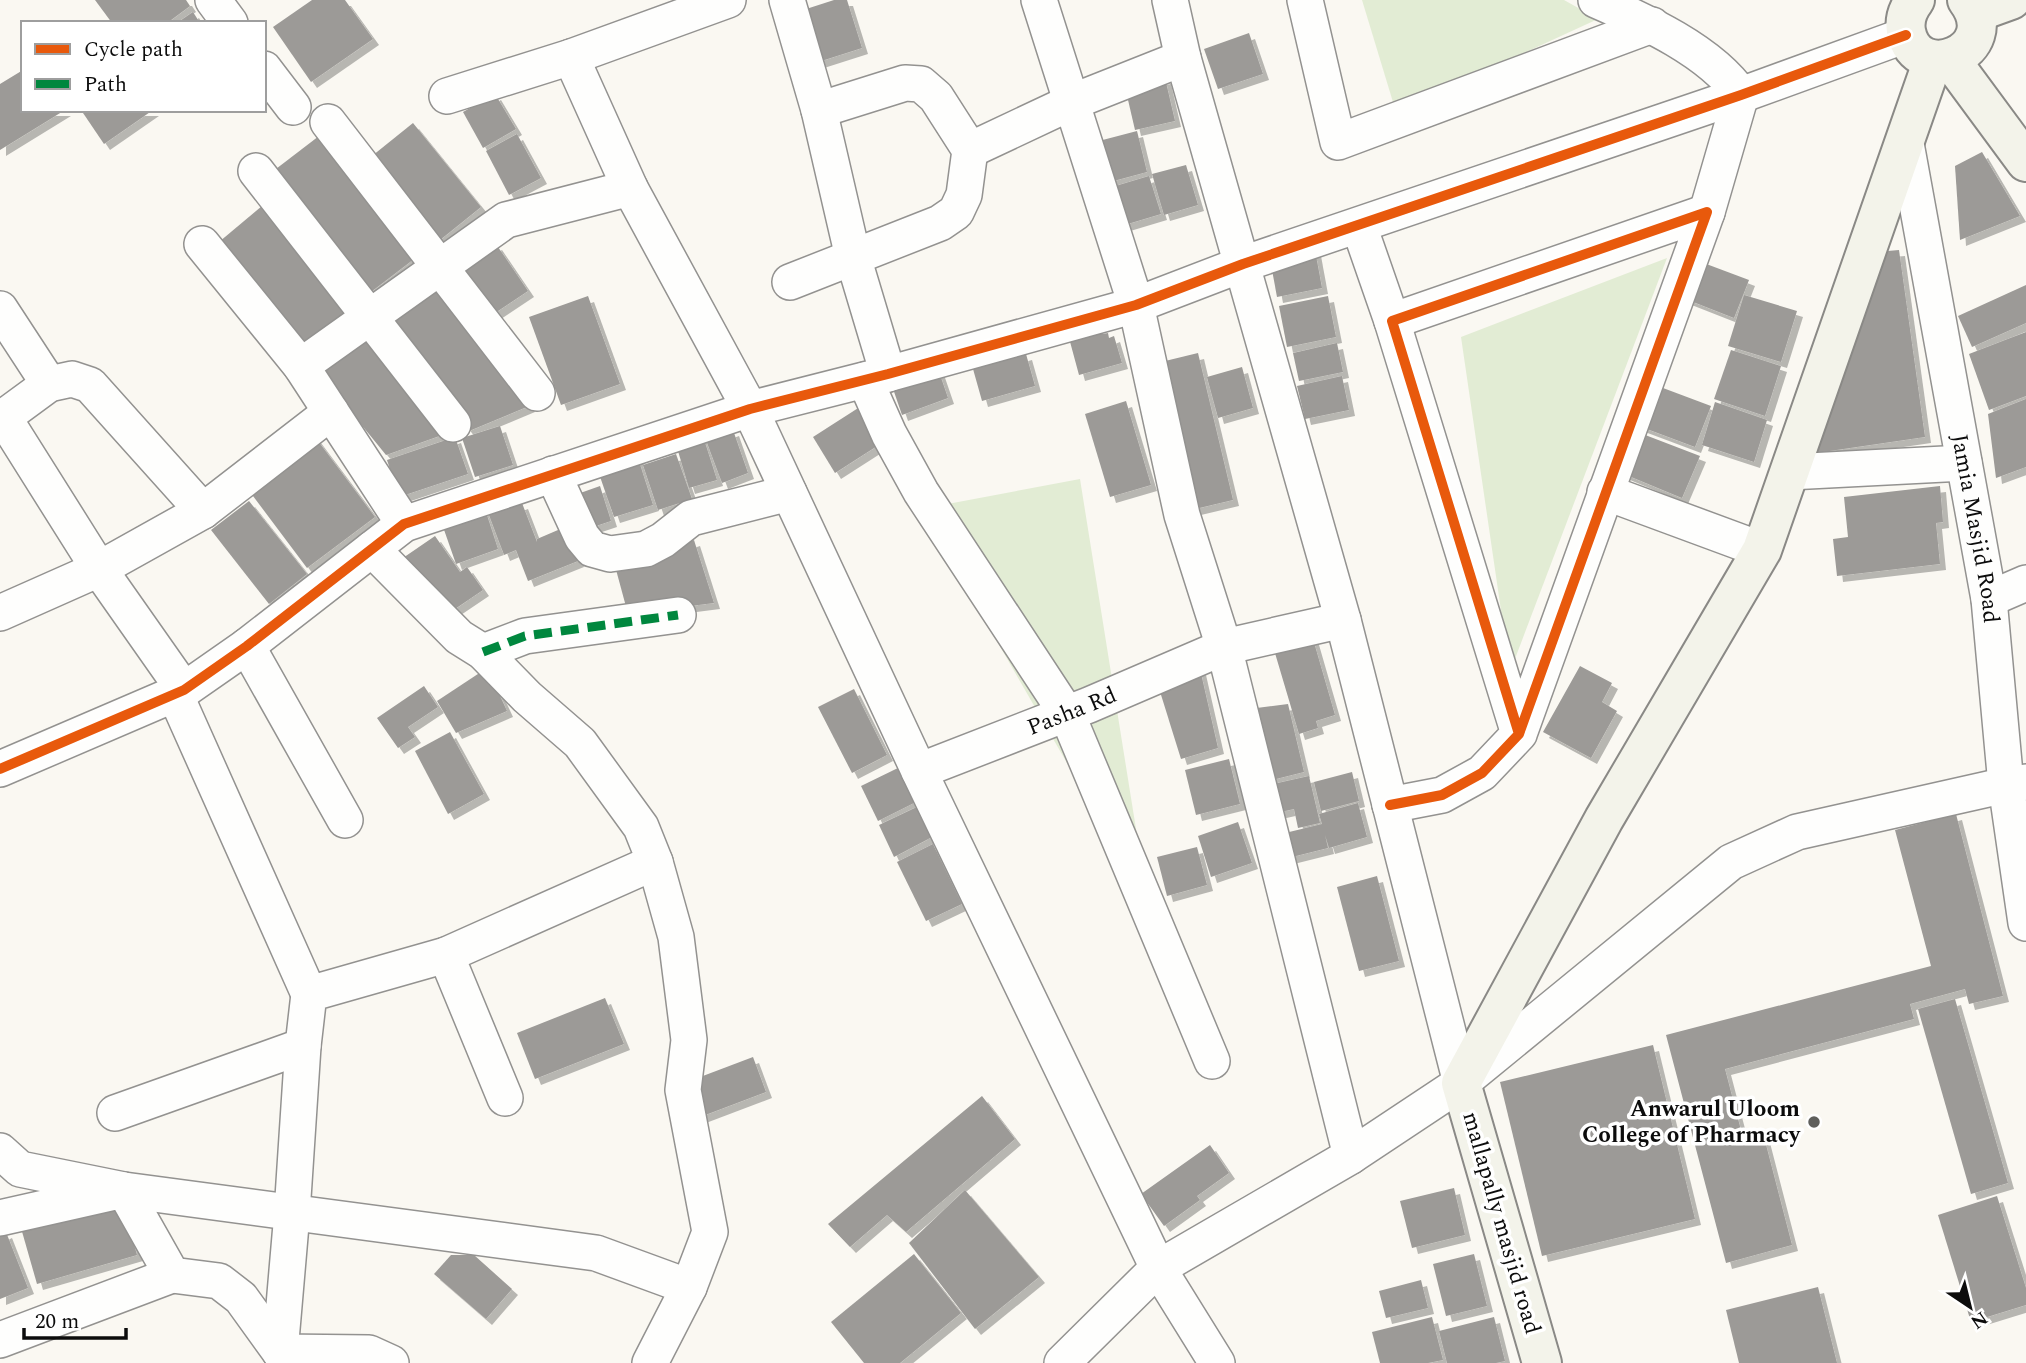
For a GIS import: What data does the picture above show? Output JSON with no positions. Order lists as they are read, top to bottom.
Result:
{
  "streets": {
    "street": ["Jamia Masjid Road", "Pasha Rd", "mallapally masjid road"]
  },
  "places": ["Anwarul Uloom College of Pharmacy"],
  "legend": ["Cycle path", "Path"],
  "scale_bar": "20 m",
  "north": "bottom right"
}
